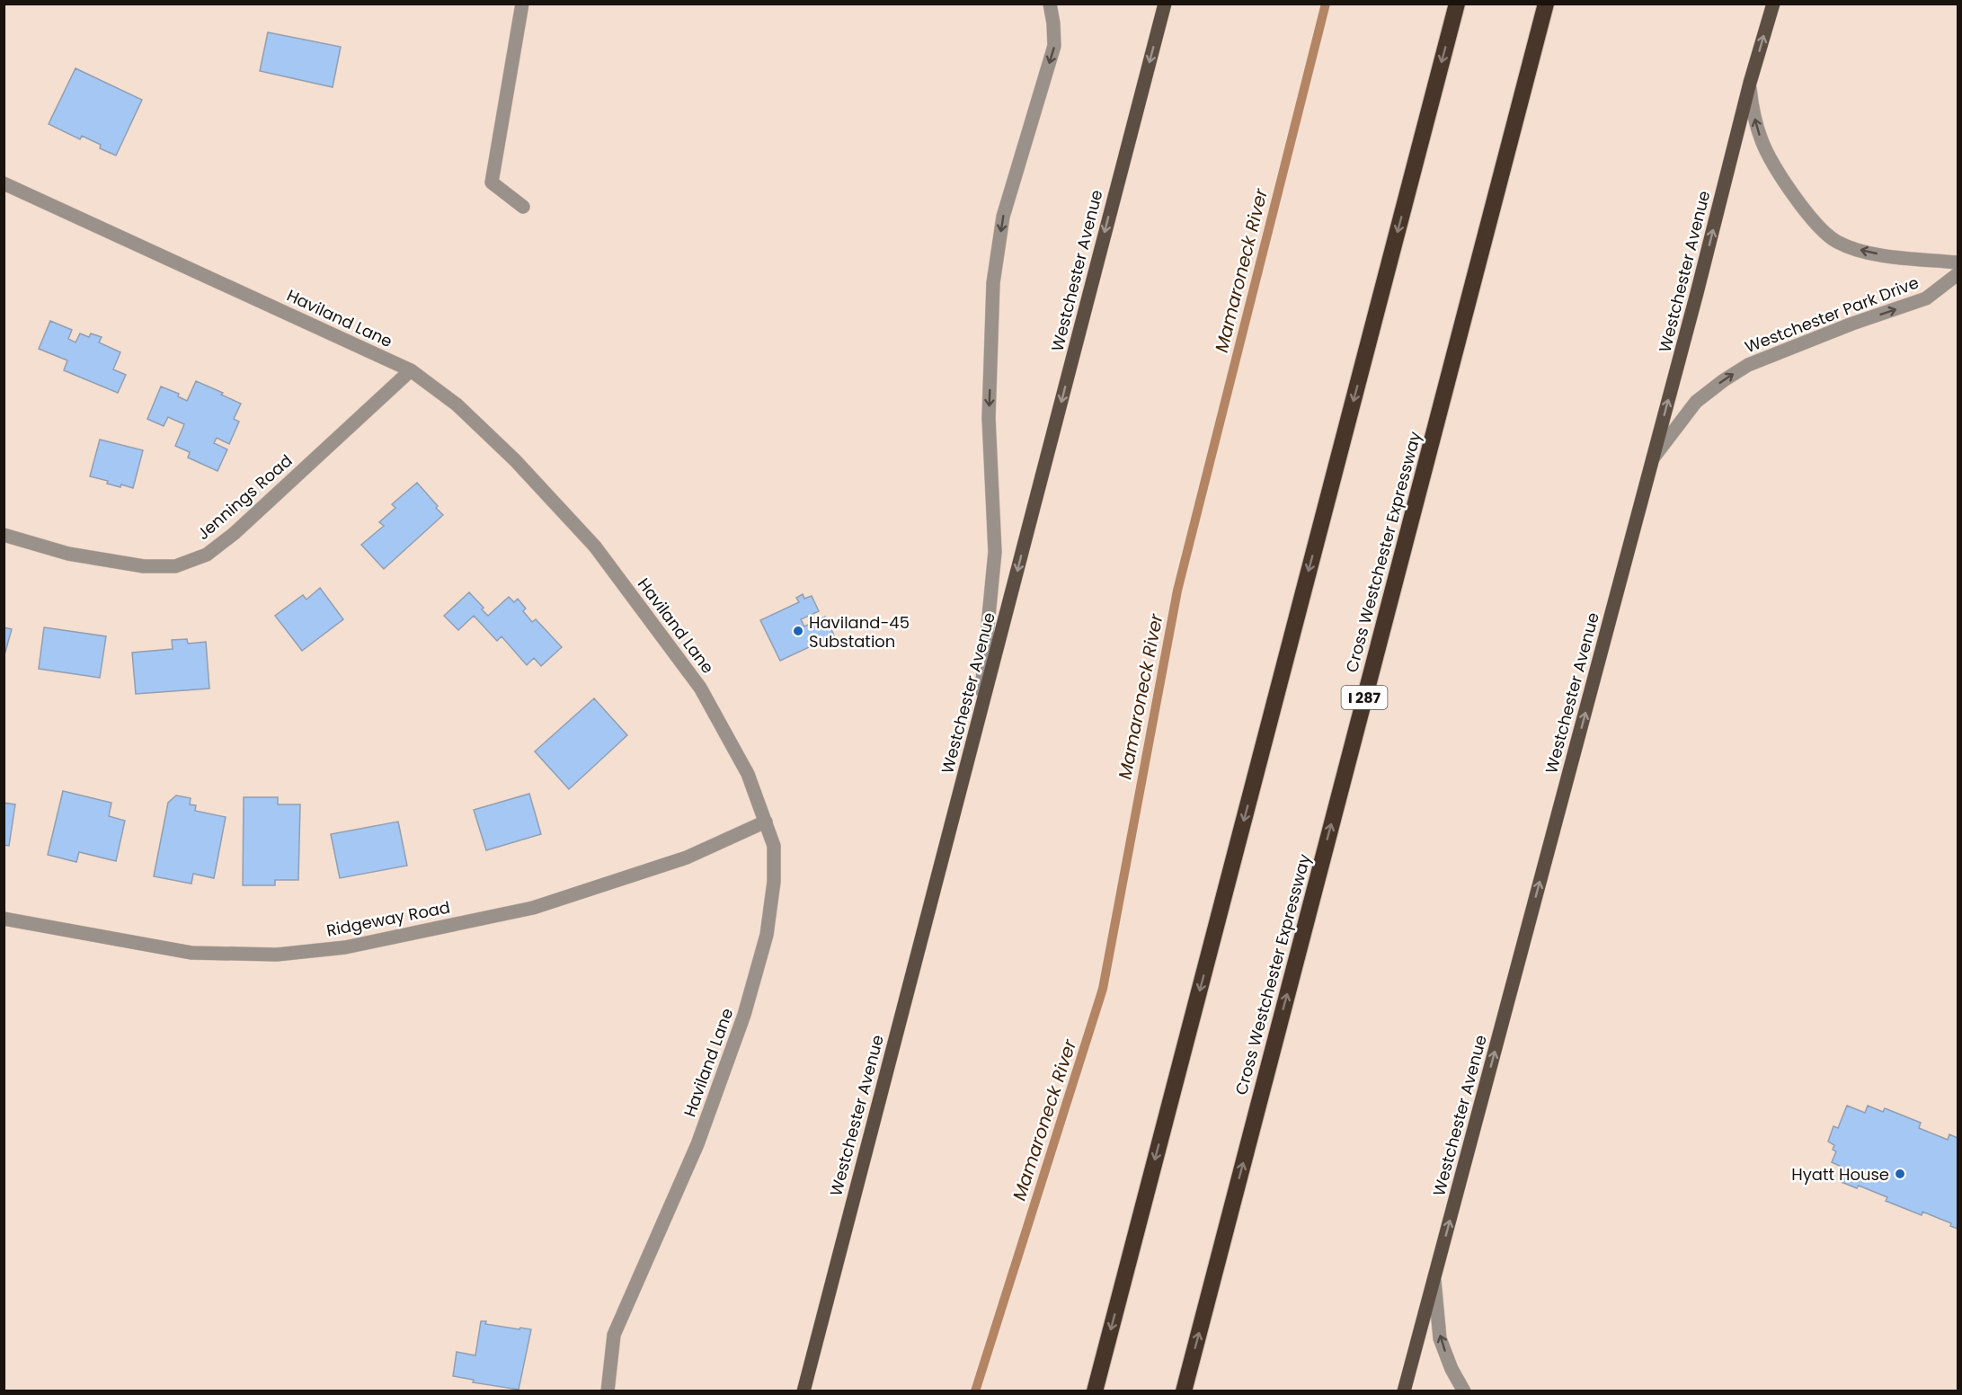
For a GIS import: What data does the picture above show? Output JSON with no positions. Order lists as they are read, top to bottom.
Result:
{
  "streets": {
    "highway": ["Cross Westchester Expressway", "I 287"],
    "main road": ["Westchester Avenue"],
    "street": [
      "Westchester Park Drive",
      "Haviland Lane",
      "Jennings Road",
      "Ridgeway Road"
    ]
  },
  "crossings": [
    ["Westchester Avenue", "Westchester Park Drive"],
    ["Haviland Lane", "Jennings Road"],
    ["Haviland Lane", "Ridgeway Road"]
  ],
  "water": ["Mamaroneck River"],
  "places": ["Haviland-45 Substation", "Hyatt House"]
}
